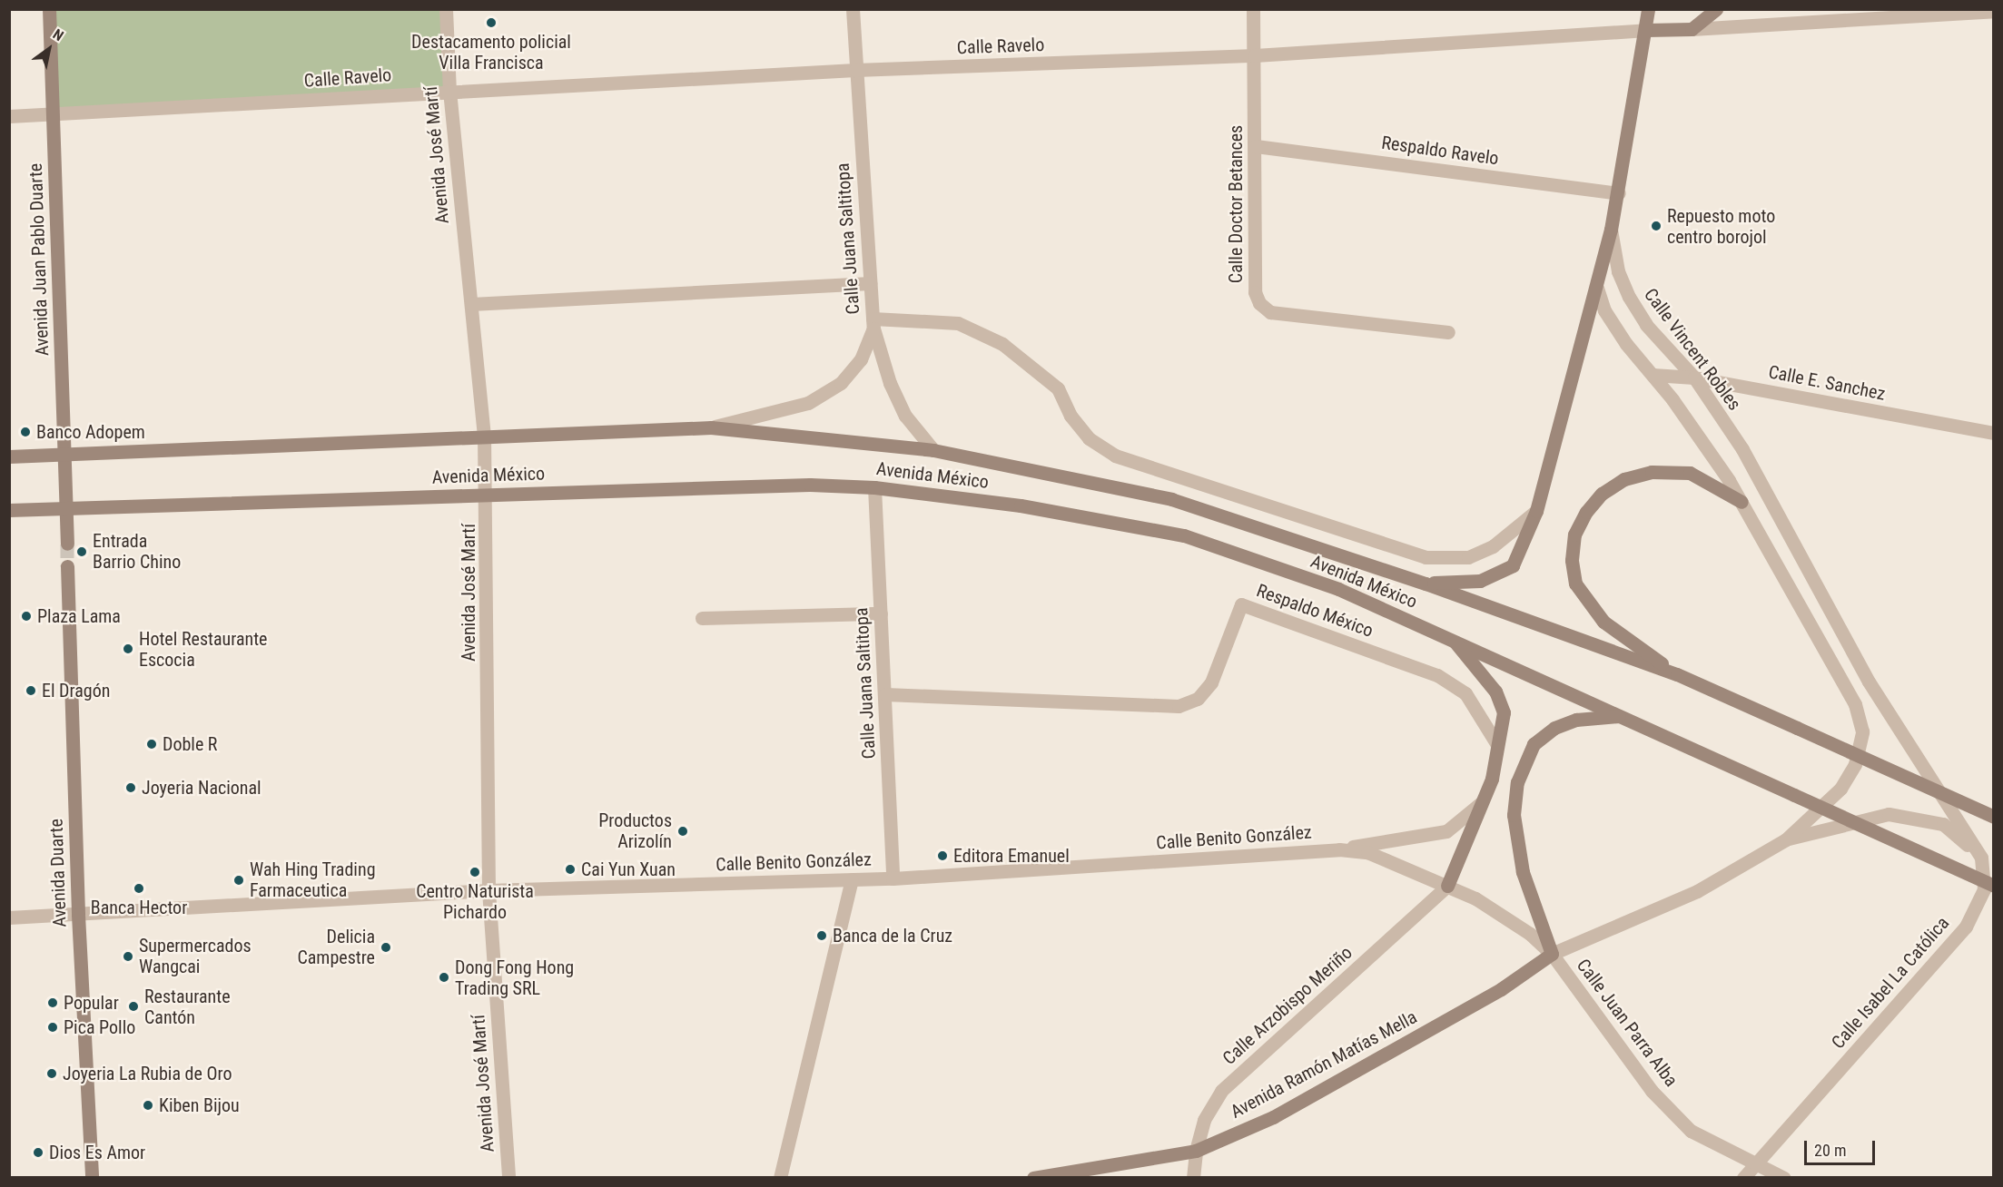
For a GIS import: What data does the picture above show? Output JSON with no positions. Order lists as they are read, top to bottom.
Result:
{
  "streets": {
    "main road": [
      "Calle Ravelo",
      "Avenida Juan Pablo Duarte",
      "Calle Vincent Robles",
      "Avenida México",
      "Avenida Duarte",
      "Avenida Ramón Matías Mella"
    ],
    "street": [
      "Respaldo Ravelo",
      "Avenida José Martí",
      "Calle Doctor Betances",
      "Calle Juana Saltitopa",
      "Calle E. Sanchez",
      "Respaldo México",
      "Calle Benito González",
      "Calle Isabel La Católica",
      "Calle Arzobispo Meriño",
      "Calle Juan Parra Alba"
    ]
  },
  "crossings": [
    ["Calle Ravelo", "Avenida José Martí"],
    ["Calle Ravelo", "Calle Doctor Betances"],
    ["Calle Ravelo", "Calle Juana Saltitopa"],
    ["Calle Ravelo", "Avenida Juan Pablo Duarte"],
    ["Calle Ravelo", "Calle Vincent Robles"],
    ["Respaldo Ravelo", "Calle Doctor Betances"],
    ["Respaldo Ravelo", "Calle Vincent Robles"],
    ["Avenida José Martí", "Avenida México"],
    ["Avenida José Martí", "Calle Benito González"],
    ["Calle Juana Saltitopa", "Avenida México"],
    ["Calle Juana Saltitopa", "Respaldo México"],
    ["Calle Juana Saltitopa", "Calle Benito González"],
    ["Avenida Juan Pablo Duarte", "Avenida México"],
    ["Calle Vincent Robles", "Calle E. Sanchez"],
    ["Calle Vincent Robles", "Avenida México"],
    ["Calle Vincent Robles", "Calle Isabel La Católica"],
    ["Calle Benito González", "Avenida Duarte"],
    ["Calle Benito González", "Calle Arzobispo Meriño"],
    ["Calle Benito González", "Calle Juan Parra Alba"],
    ["Calle Benito González", "Avenida Ramón Matías Mella"],
    ["Calle Isabel La Católica", "Calle Juan Parra Alba"],
    ["Calle Arzobispo Meriño", "Avenida Ramón Matías Mella"],
    ["Calle Juan Parra Alba", "Avenida Ramón Matías Mella"]
  ],
  "places": [
    "Destacamento policial Villa Francisca",
    "Repuesto moto centro borojol",
    "Banco Adopem",
    "Entrada Barrio Chino",
    "Plaza Lama",
    "Hotel Restaurante Escocia",
    "El Dragón",
    "Doble R",
    "Joyeria Nacional",
    "Productos Arizolín",
    "Editora Emanuel",
    "Cai Yun Xuan",
    "Centro Naturista Pichardo",
    "Wah Hing Trading Farmaceutica",
    "Banca Hector",
    "Banca de la Cruz",
    "Delicia Campestre",
    "Supermercados Wangcai",
    "Dong Fong Hong Trading SRL",
    "Popular",
    "Restaurante Cantón",
    "Pica Pollo",
    "Joyeria La Rubia de Oro",
    "Kiben Bijou",
    "Dios Es Amor"
  ],
  "scale_bar": "20 m",
  "north": "top right"
}
